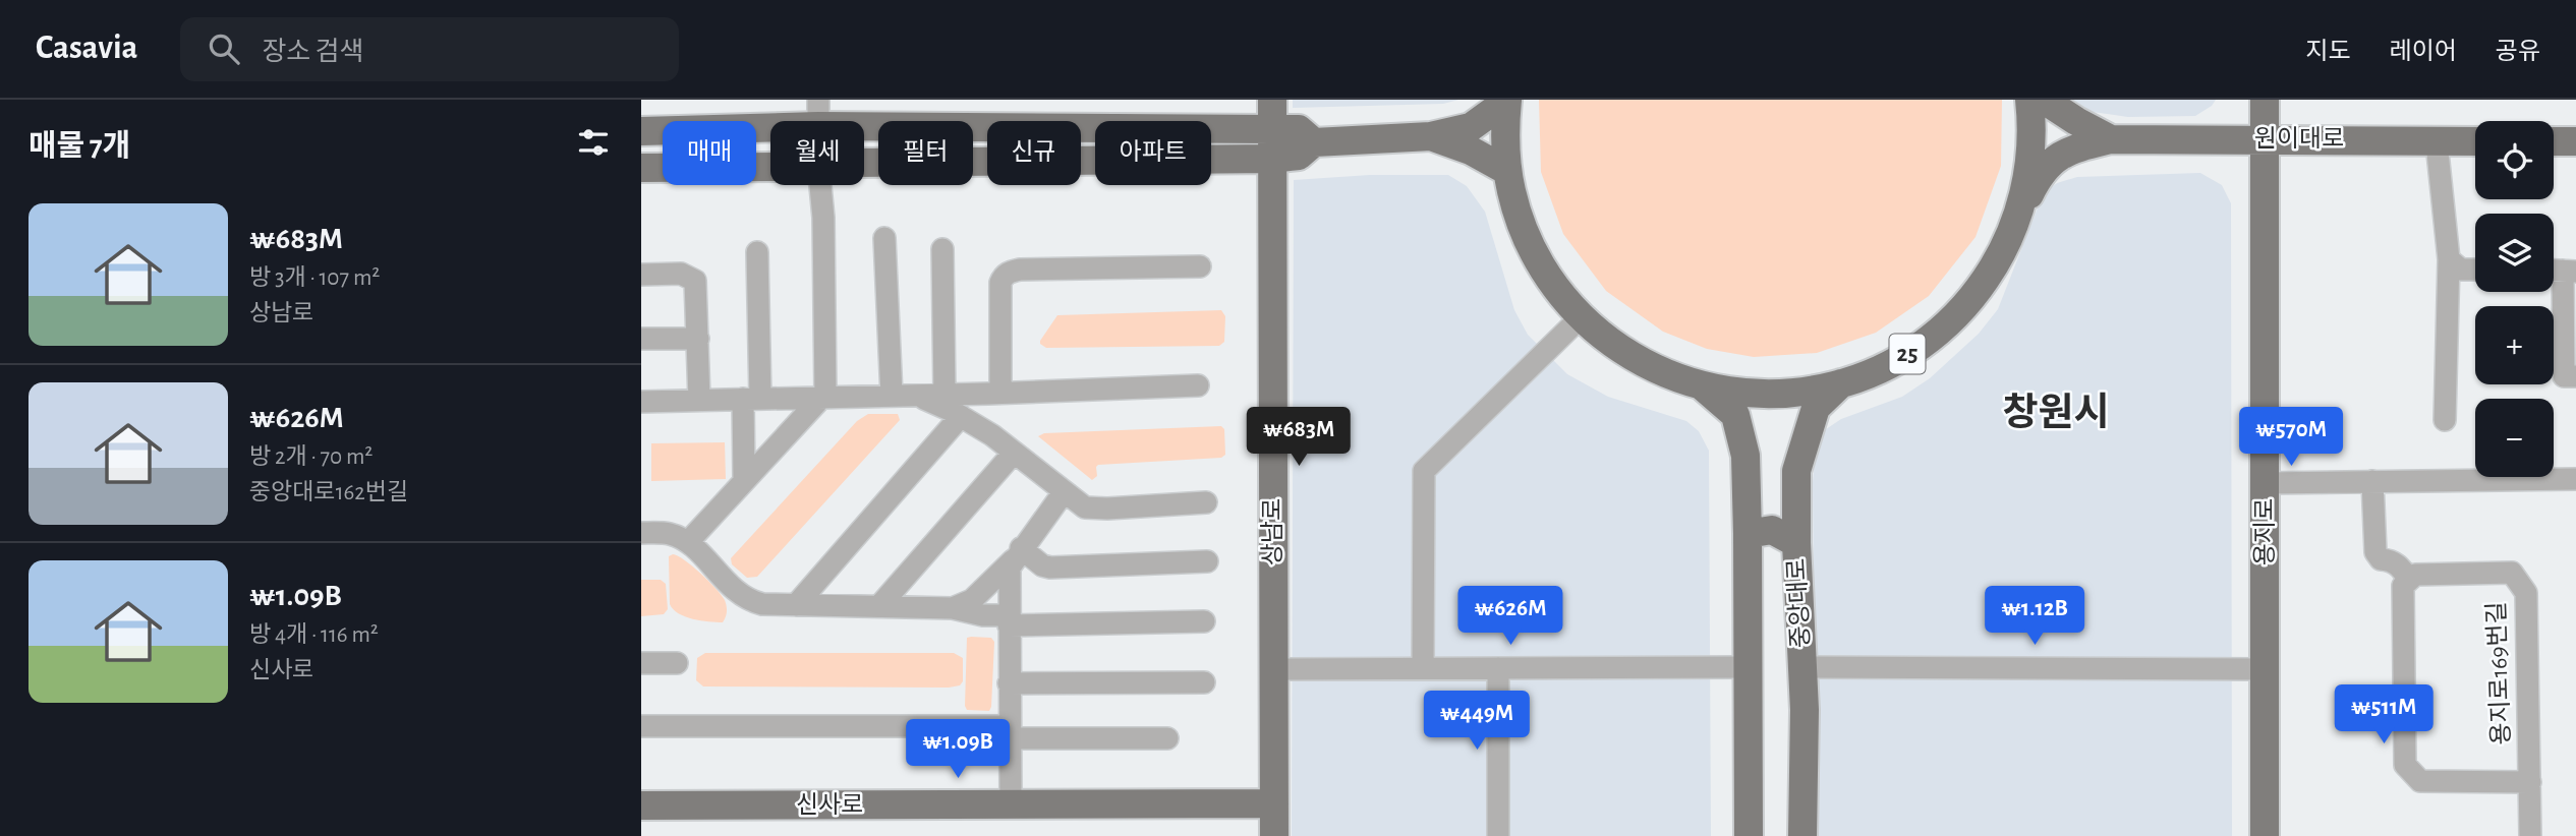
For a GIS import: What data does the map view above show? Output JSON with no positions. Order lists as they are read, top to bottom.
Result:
{
  "streets": {
    "main road": [
      "원이대로",
      "25",
      "상남로",
      "용지로",
      "중앙대로",
      "신사로"
    ],
    "street": ["용지로169번길"]
  },
  "crossings": [
    ["원이대로", "25"],
    ["원이대로", "용지로"],
    ["25", "중앙대로"],
    ["상남로", "신사로"]
  ],
  "districts": ["창원시"],
  "page": {
    "header": "Casavia",
    "search": "장소 검색",
    "nav": ["지도", "레이어", "공유"],
    "heading": "매물 7개",
    "map_buttons": ["+", "−"],
    "chip": [
      "매매",
      "월세",
      "필터",
      "신규",
      "아파트"
    ],
    "list": [
      {
        "name": "₩683M",
        "note": "방 3개 · 107 m² · 상남로"
      },
      {
        "name": "₩626M",
        "note": "방 2개 · 70 m² · 중앙대로162번길"
      },
      {
        "name": "₩1.09B",
        "note": "방 4개 · 116 m² · 신사로"
      }
    ],
    "price": [
      "₩683M",
      "₩570M",
      "₩626M",
      "₩1.12B",
      "₩511M",
      "₩449M",
      "₩1.09B"
    ]
  }
}
